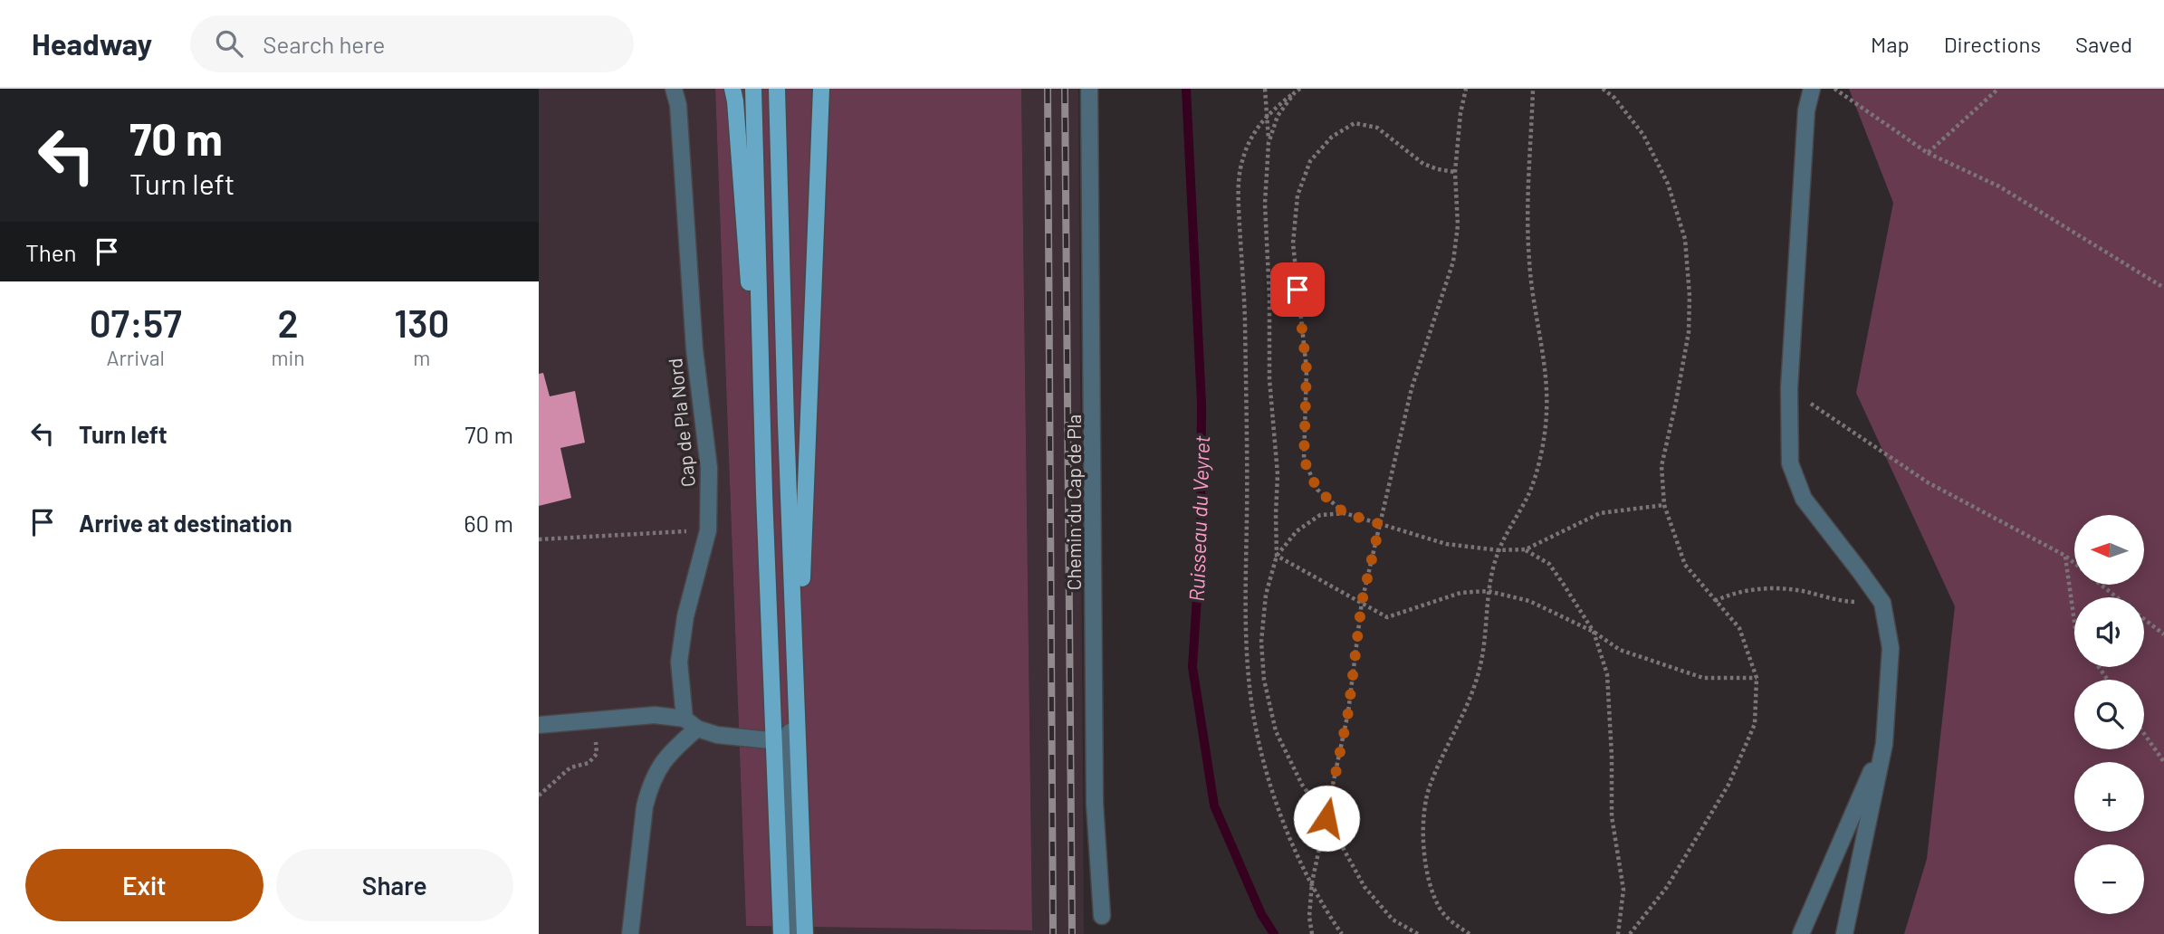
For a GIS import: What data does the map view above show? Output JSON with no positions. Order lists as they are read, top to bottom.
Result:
{
  "streets": {
    "street": ["Cap de Pla Nord", "Chemin du Cap de Pla"]
  },
  "water": ["Ruisseau du Veyret"],
  "north": "left",
  "page": {
    "header": "Headway",
    "search": "Search here",
    "nav": ["Map", "Directions", "Saved"],
    "turn": ["70 m", "Turn left"],
    "then": "Then",
    "eta": [
      "07:57",
      "Arrival",
      "2",
      "min",
      "130",
      "m"
    ],
    "list": [
      {
        "name": "Turn left",
        "value": "70 m"
      },
      {
        "name": "Arrive at destination",
        "value": "60 m"
      }
    ],
    "map_buttons": ["+", "−"],
    "buttons": ["Exit", "Share"]
  }
}
